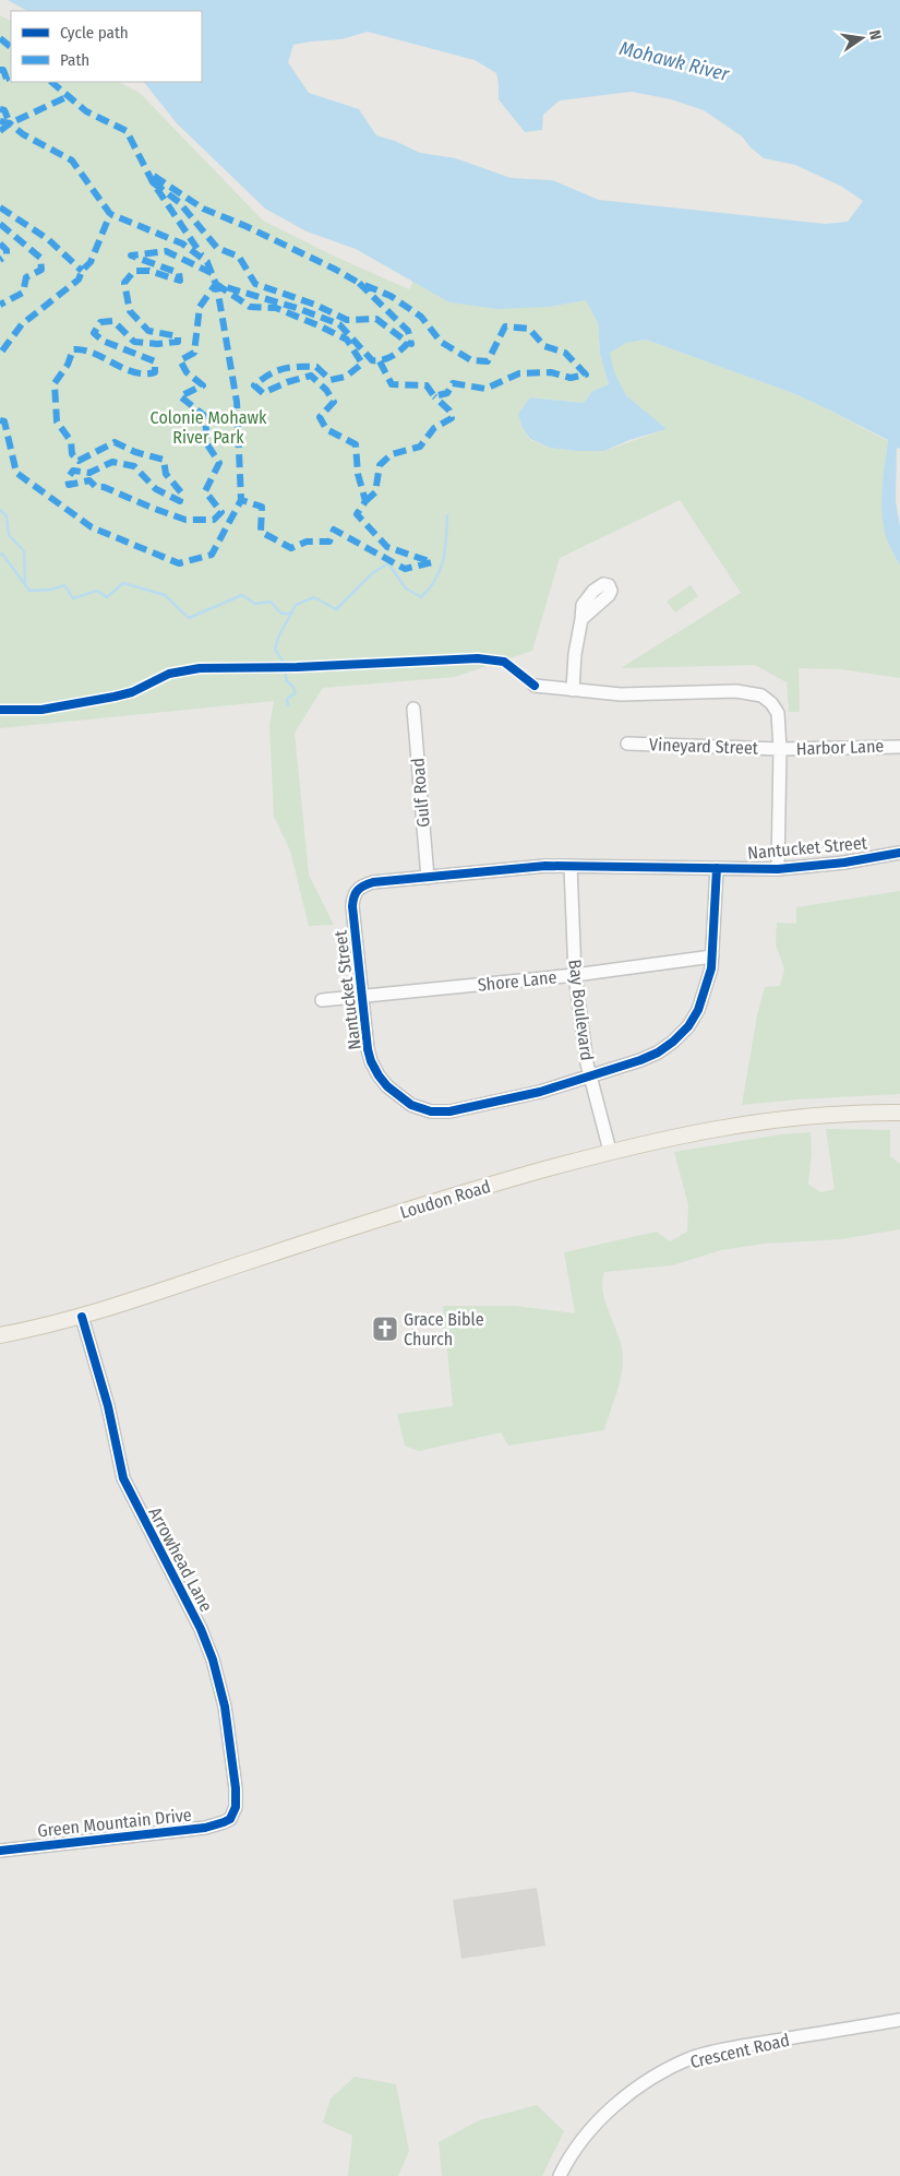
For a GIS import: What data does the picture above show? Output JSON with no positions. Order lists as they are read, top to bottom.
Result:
{
  "streets": {
    "main road": ["Loudon Road"],
    "street": [
      "Vineyard Street",
      "Harbor Lane",
      "Gulf Road",
      "Nantucket Street",
      "Shore Lane",
      "Bay Boulevard",
      "Arrowhead Lane",
      "Green Mountain Drive",
      "Crescent Road"
    ]
  },
  "crossings": [
    ["Vineyard Street", "Harbor Lane"],
    ["Vineyard Street", "Nantucket Street"],
    ["Gulf Road", "Nantucket Street"],
    ["Nantucket Street", "Shore Lane"],
    ["Nantucket Street", "Bay Boulevard"],
    ["Shore Lane", "Bay Boulevard"],
    ["Bay Boulevard", "Loudon Road"],
    ["Loudon Road", "Arrowhead Lane"],
    ["Arrowhead Lane", "Green Mountain Drive"]
  ],
  "water": ["Mohawk River"],
  "parks": ["Colonie Mohawk River Park"],
  "places": {
    "church": ["Grace Bible Church"]
  },
  "legend": ["Cycle path", "Path"],
  "north": "right"
}
